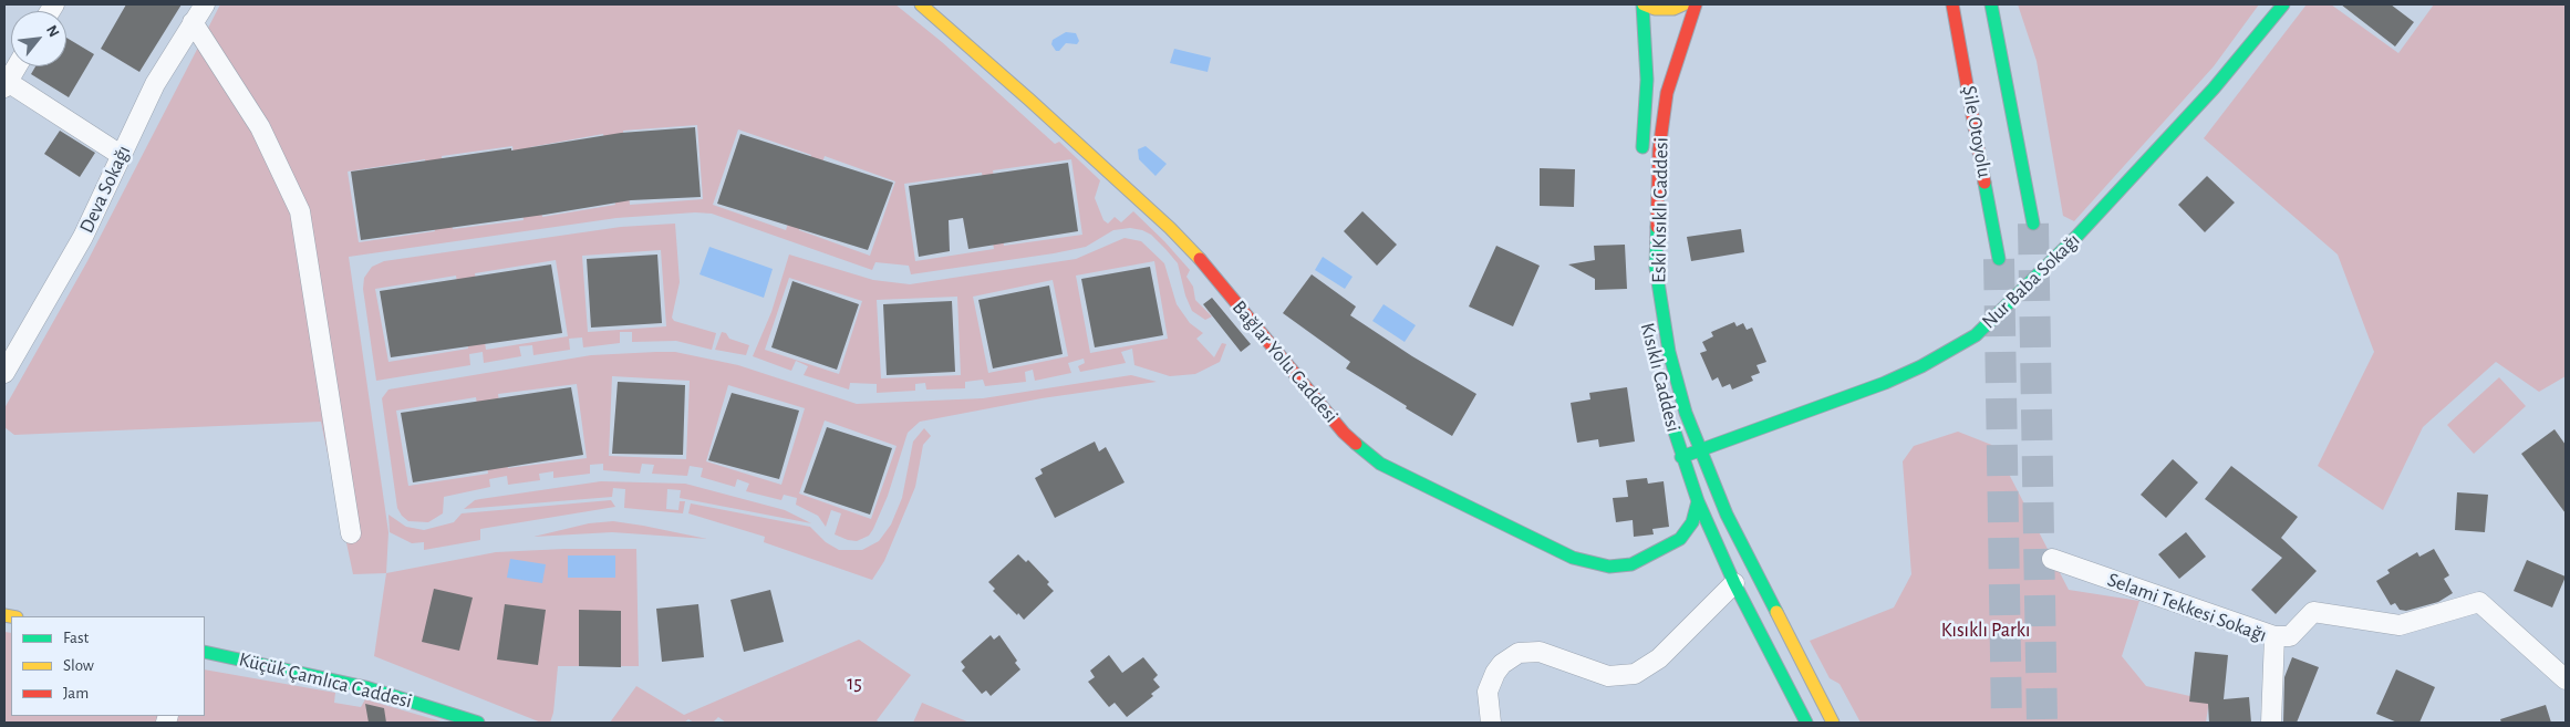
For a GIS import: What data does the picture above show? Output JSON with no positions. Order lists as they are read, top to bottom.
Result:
{
  "streets": {
    "main road": [
      "Şile Otoyolu",
      "Eski Kısıklı Caddesi",
      "Nur Baba Sokağı",
      "Bağlar Yolu Caddesi",
      "Kısıklı Caddesi",
      "Küçük Çamlıca Caddesi"
    ],
    "street": ["Deva Sokağı", "Selami Tekkesi Sokağı"]
  },
  "crossings": [
    ["Eski Kısıklı Caddesi", "Nur Baba Sokağı"],
    ["Eski Kısıklı Caddesi", "Kısıklı Caddesi"],
    ["Nur Baba Sokağı", "Kısıklı Caddesi"],
    ["Bağlar Yolu Caddesi", "Kısıklı Caddesi"]
  ],
  "parks": ["Kısıklı Parkı", "15"],
  "legend": ["Fast", "Slow", "Jam"],
  "north": "top right"
}
